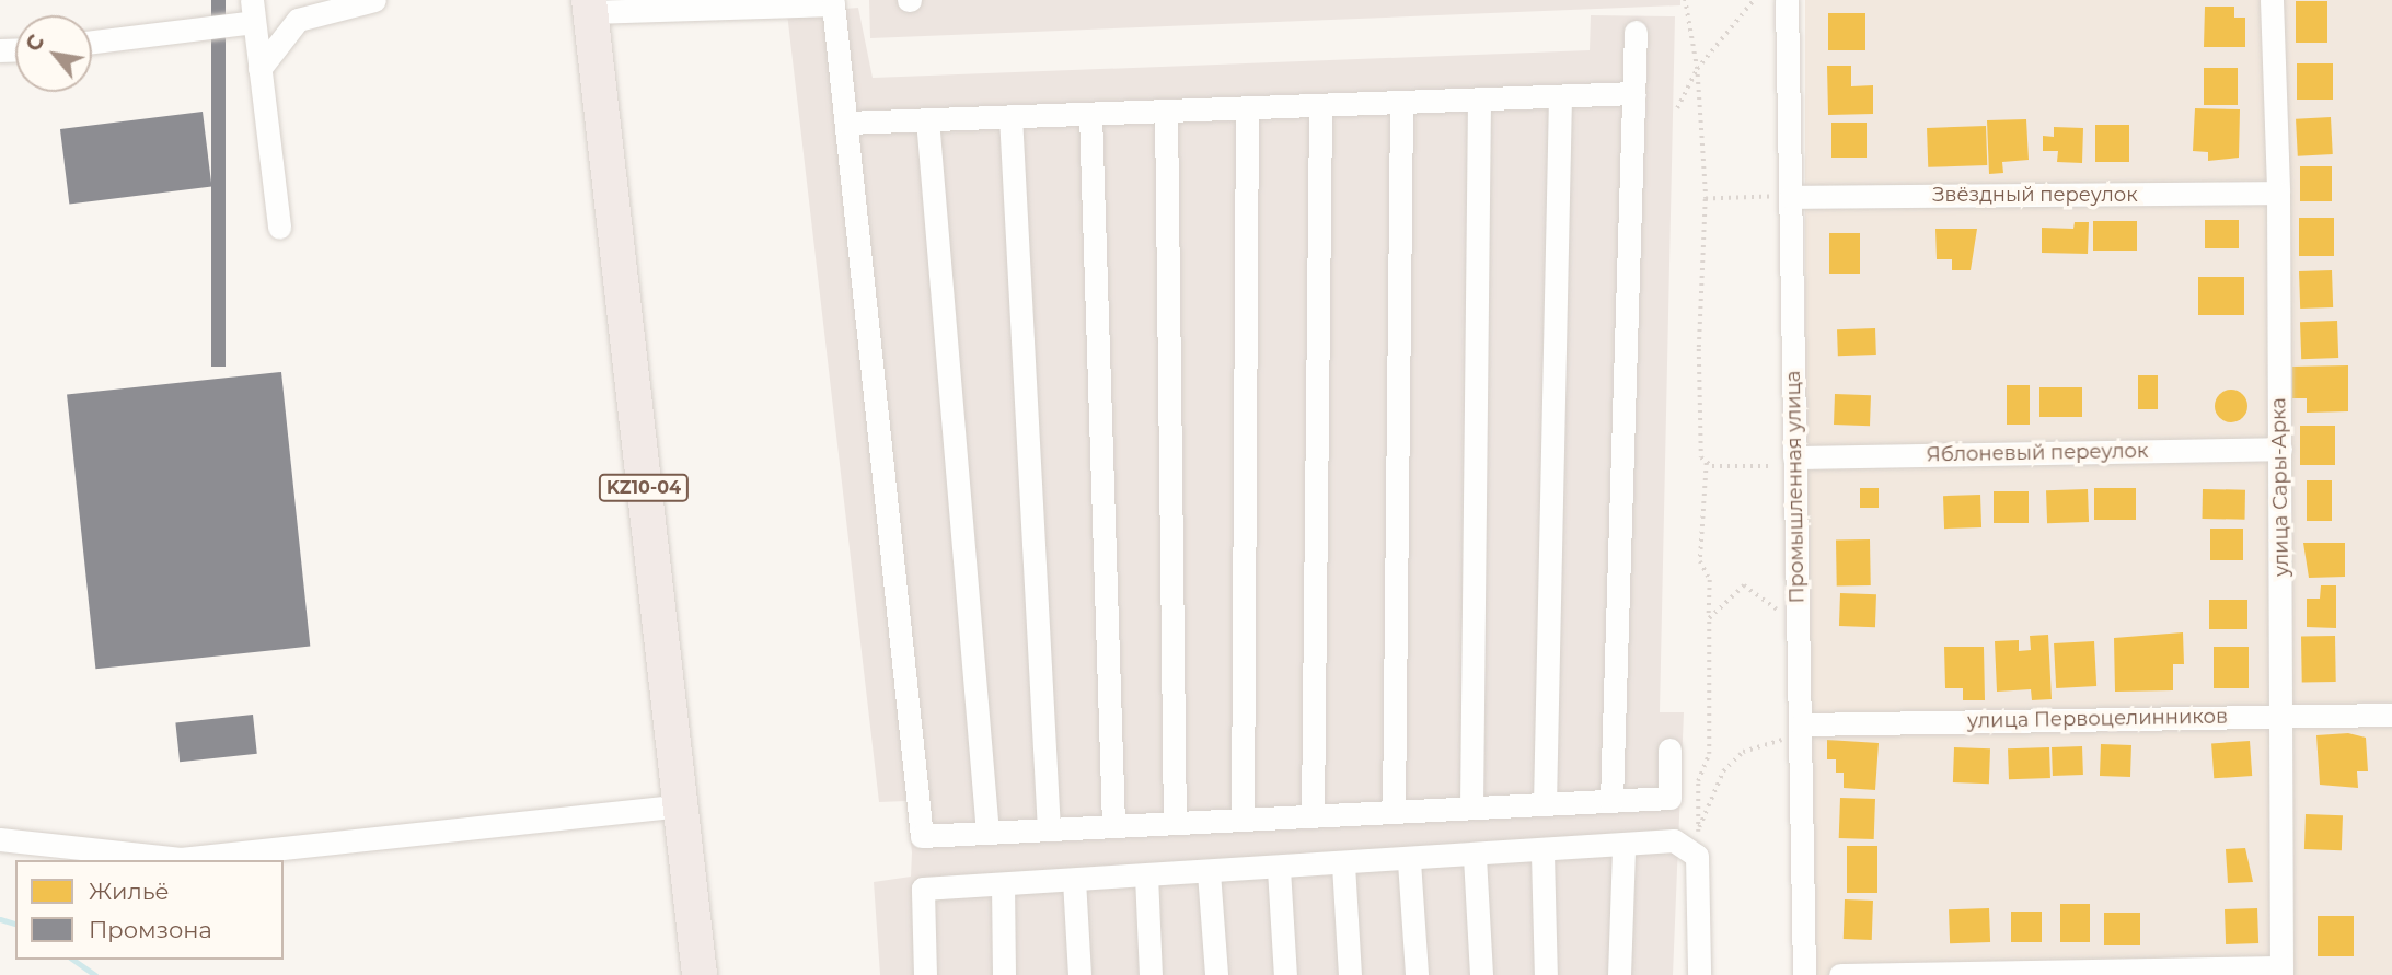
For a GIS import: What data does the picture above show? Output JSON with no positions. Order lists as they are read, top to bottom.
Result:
{
  "streets": {
    "highway": ["KZ10-04"],
    "lane": [
      "Звёздный переулок",
      "Яблоневый переулок",
      "Промышленная улица",
      "улица Сары-Арка",
      "улица Первоцелинников"
    ]
  },
  "crossings": [
    ["Звёздный переулок", "Промышленная улица"],
    ["Звёздный переулок", "улица Сары-Арка"],
    ["Яблоневый переулок", "Промышленная улица"],
    ["Яблоневый переулок", "улица Сары-Арка"],
    ["Промышленная улица", "улица Первоцелинников"],
    ["улица Сары-Арка", "улица Первоцелинников"]
  ],
  "legend": ["Жильё", "Промзона"],
  "north": "top left"
}
